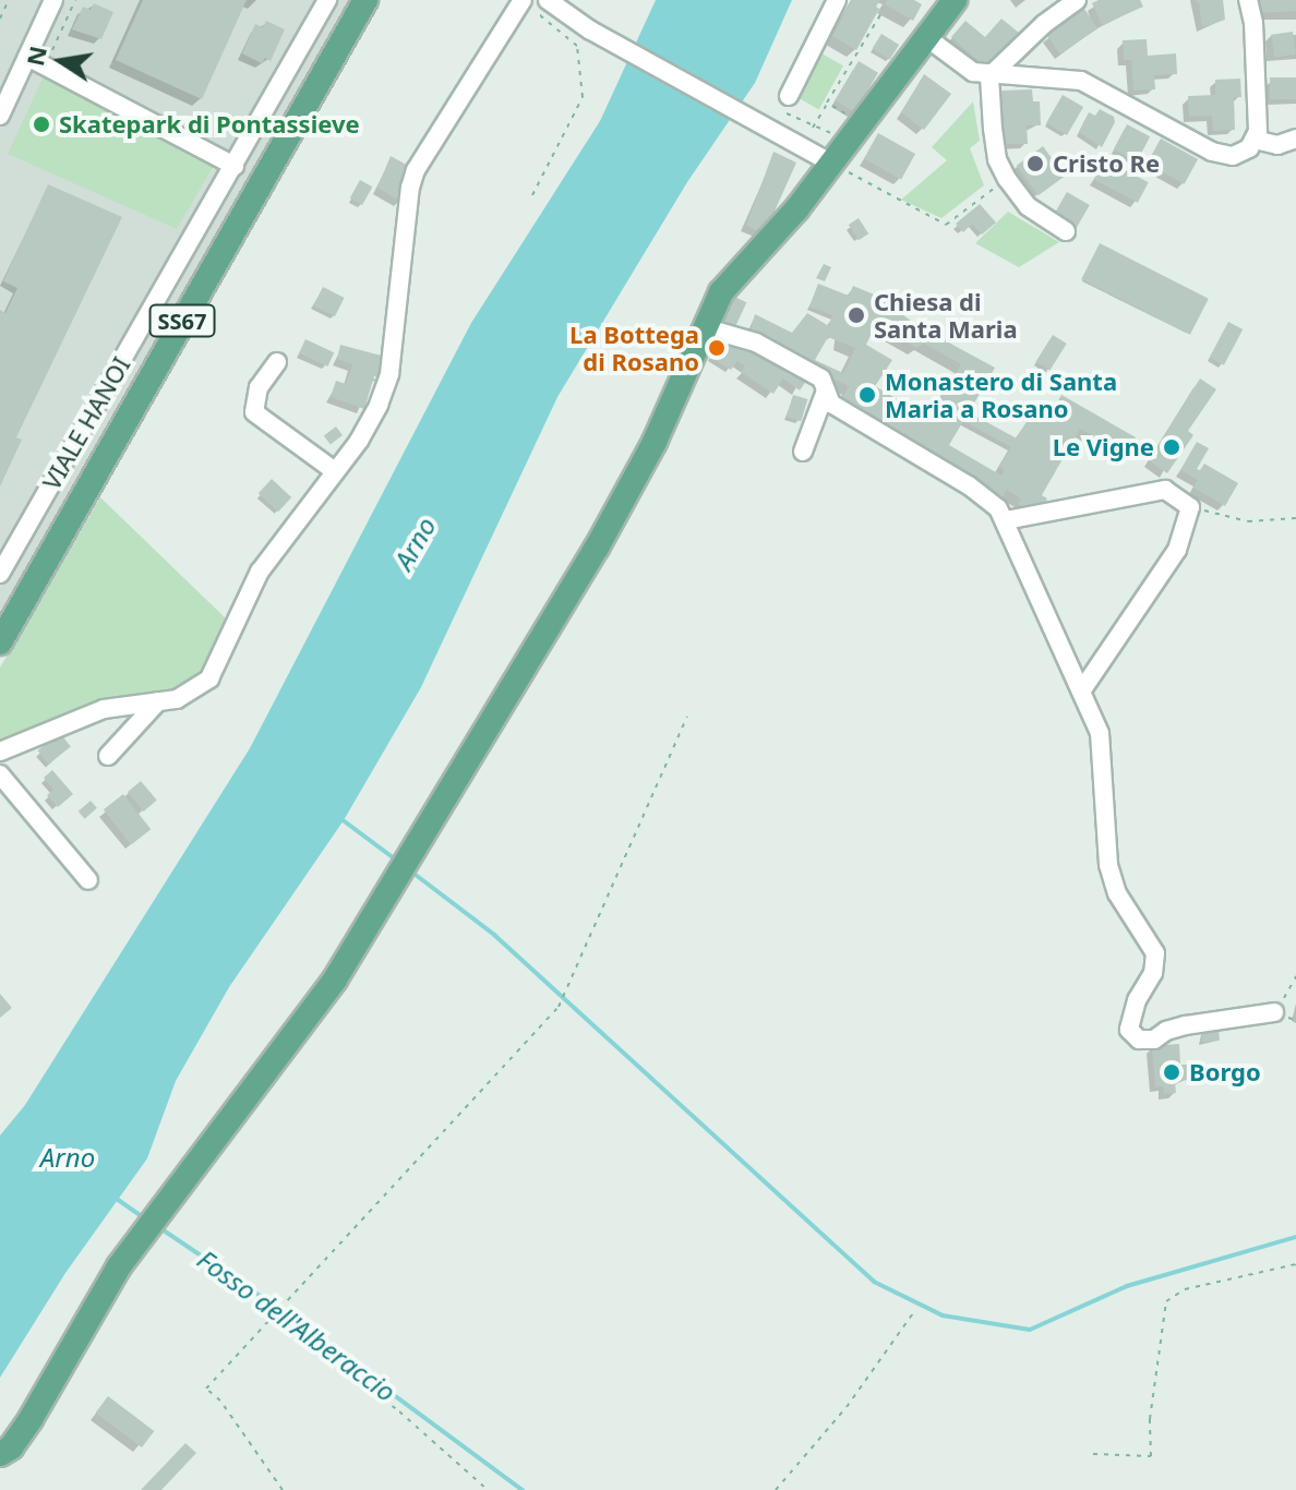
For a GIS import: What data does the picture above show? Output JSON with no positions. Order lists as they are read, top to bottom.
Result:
{
  "streets": {
    "main road": ["SS67"],
    "street": ["VIALE HANOI"]
  },
  "water": ["Arno", "Fosso dell'Alberaccio"],
  "places": [
    "Skatepark di Pontassieve",
    "Cristo Re",
    "Chiesa di Santa Maria",
    "La Bottega di Rosano",
    "Monastero di Santa Maria a Rosano",
    "Le Vigne",
    "Borgo"
  ],
  "north": "left"
}
